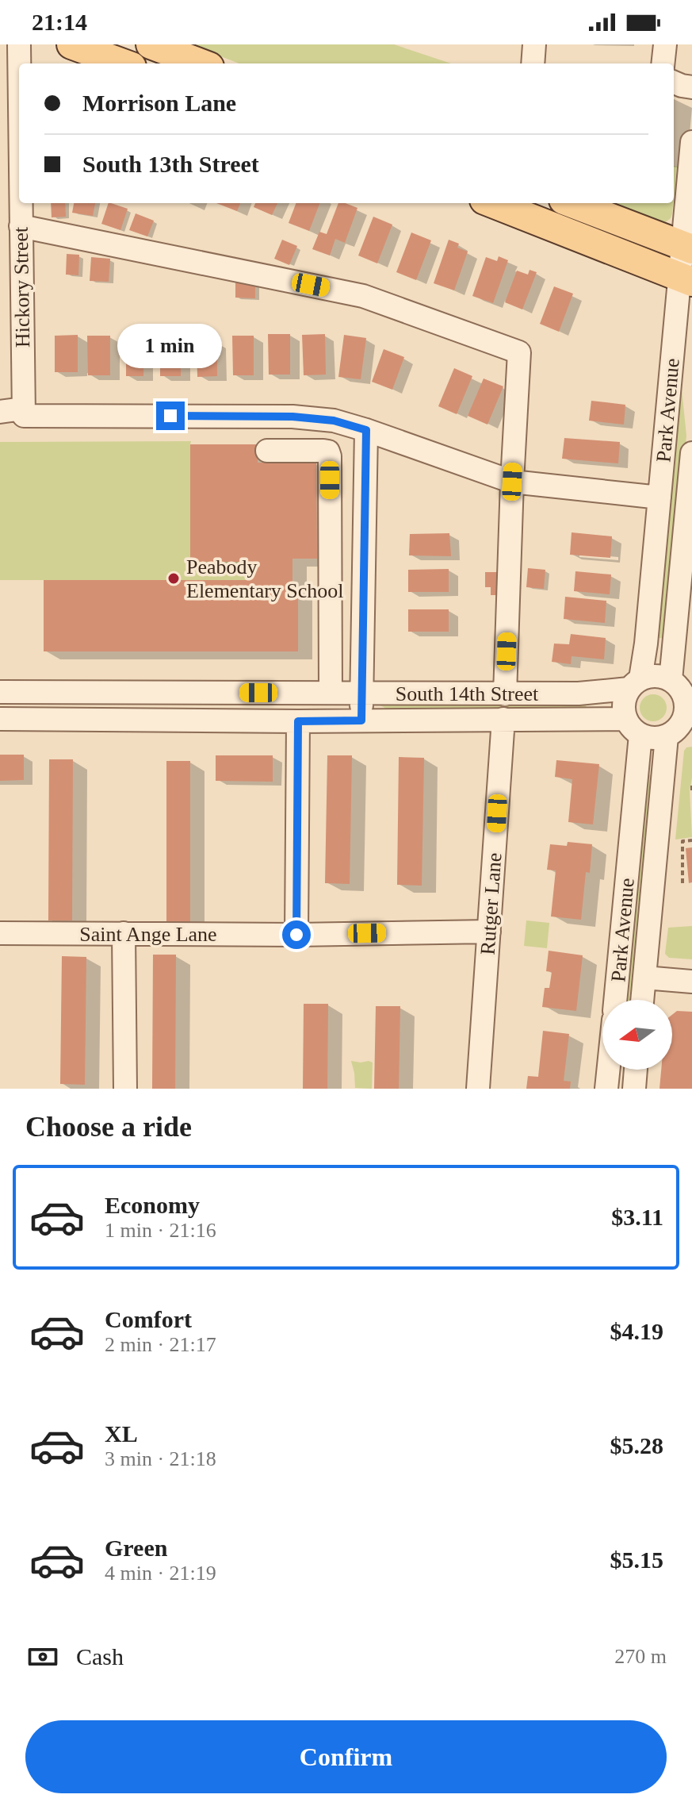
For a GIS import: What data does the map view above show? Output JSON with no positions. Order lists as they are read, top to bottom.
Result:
{
  "streets": {
    "street": [
      "Hickory Street",
      "Park Avenue",
      "South 14th Street",
      "Rutger Lane",
      "Saint Ange Lane"
    ]
  },
  "crossings": [
    ["Park Avenue", "South 14th Street"],
    ["South 14th Street", "Rutger Lane"],
    ["Rutger Lane", "Saint Ange Lane"]
  ],
  "places": ["Peabody Elementary School"],
  "north": "left",
  "page": {
    "status": "21:14",
    "banner": ["Morrison Lane", "South 13th Street"],
    "bubble": "1 min",
    "heading": "Choose a ride",
    "list": [
      {
        "name": "Economy",
        "note": "1 min · 21:16",
        "value": "$3.11"
      },
      {
        "name": "Comfort",
        "note": "2 min · 21:17",
        "value": "$4.19"
      },
      {
        "name": "XL",
        "note": "3 min · 21:18",
        "value": "$5.28"
      },
      {
        "name": "Green",
        "note": "4 min · 21:19",
        "value": "$5.15"
      }
    ],
    "pay": ["Cash", "270 m"],
    "buttons": "Confirm"
  }
}
